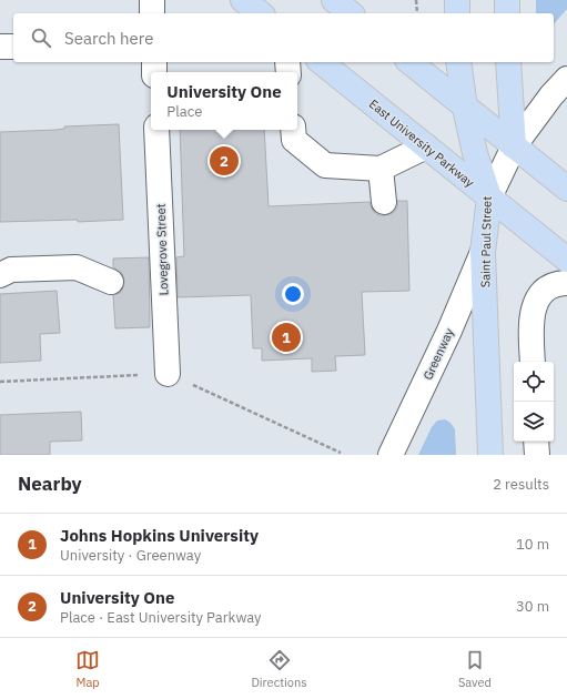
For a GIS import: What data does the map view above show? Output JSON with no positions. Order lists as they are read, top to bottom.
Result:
{
  "streets": {
    "main road": ["East University Parkway", "Saint Paul Street"],
    "street": ["Lovegrove Street", "Greenway"]
  },
  "crossings": [
    ["East University Parkway", "Saint Paul Street"],
    ["Saint Paul Street", "Greenway"]
  ],
  "page": {
    "search": "Search here",
    "popup": ["University One", "Place"],
    "pins": ["2", "1"],
    "heading": ["Nearby", "2 results"],
    "list": [
      {
        "mark": "1",
        "name": "Johns Hopkins University",
        "note": "University · Greenway",
        "value": "10 m"
      },
      {
        "mark": "2",
        "name": "University One",
        "note": "Place · East University Parkway",
        "value": "30 m"
      }
    ],
    "nav": ["Map", "Directions", "Saved"]
  }
}
